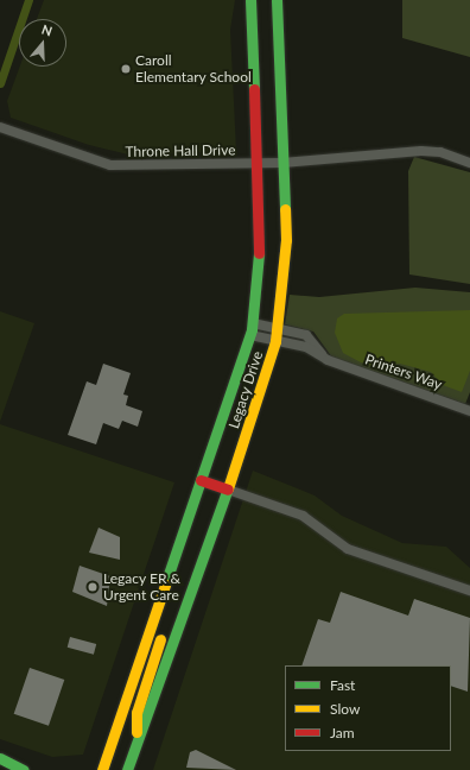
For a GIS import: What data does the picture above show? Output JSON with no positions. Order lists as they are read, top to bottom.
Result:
{
  "streets": {
    "main road": ["Legacy Drive"],
    "street": ["Throne Hall Drive", "Printers Way"]
  },
  "crossings": [
    ["Throne Hall Drive", "Legacy Drive"],
    ["Printers Way", "Legacy Drive"]
  ],
  "places": ["Caroll Elementary School", "Legacy ER & Urgent Care"],
  "legend": ["Fast", "Slow", "Jam"],
  "north": "top"
}
